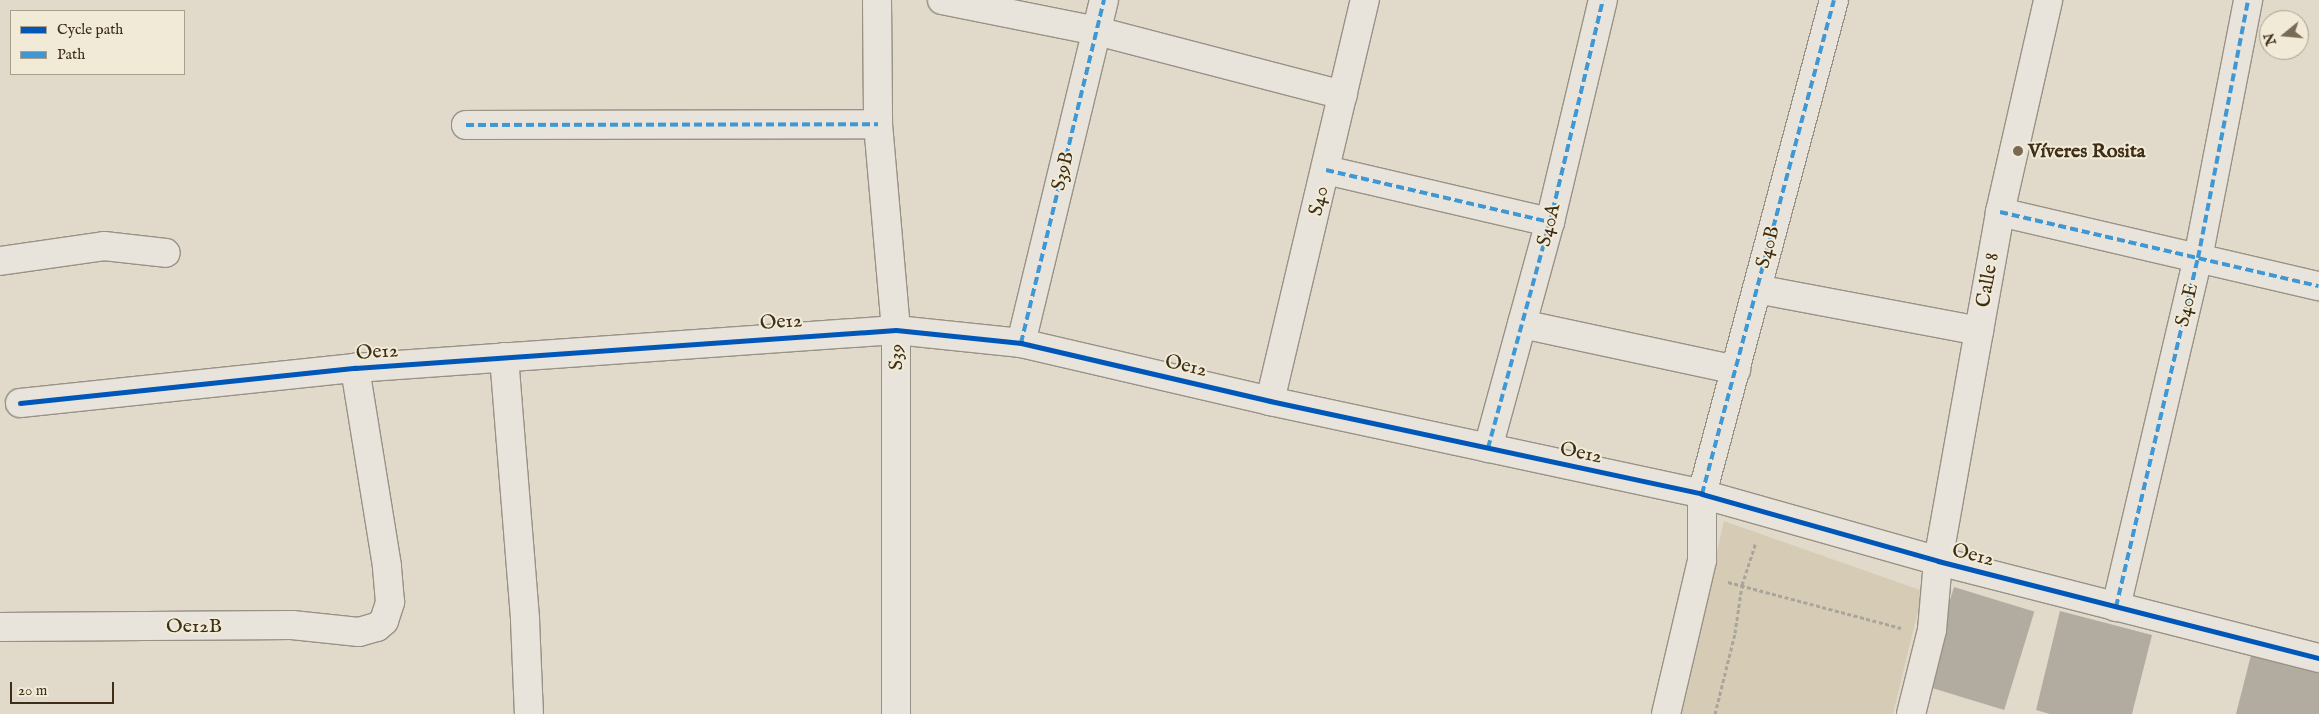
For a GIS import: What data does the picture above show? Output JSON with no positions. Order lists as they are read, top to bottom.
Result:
{
  "streets": {
    "street": [
      "S39B",
      "S40",
      "S40A",
      "S40B",
      "Calle 8",
      "S40E",
      "Oe12",
      "S39",
      "Oe12B"
    ]
  },
  "crossings": [
    ["S39B", "Oe12"],
    ["S40", "Oe12"],
    ["S40A", "Oe12"],
    ["S40B", "Oe12"],
    ["Calle 8", "Oe12"],
    ["S40E", "Oe12"],
    ["Oe12", "S39"],
    ["Oe12", "Oe12B"]
  ],
  "places": ["Víveres Rosita"],
  "legend": ["Cycle path", "Path"],
  "scale_bar": "20 m",
  "north": "left"
}
